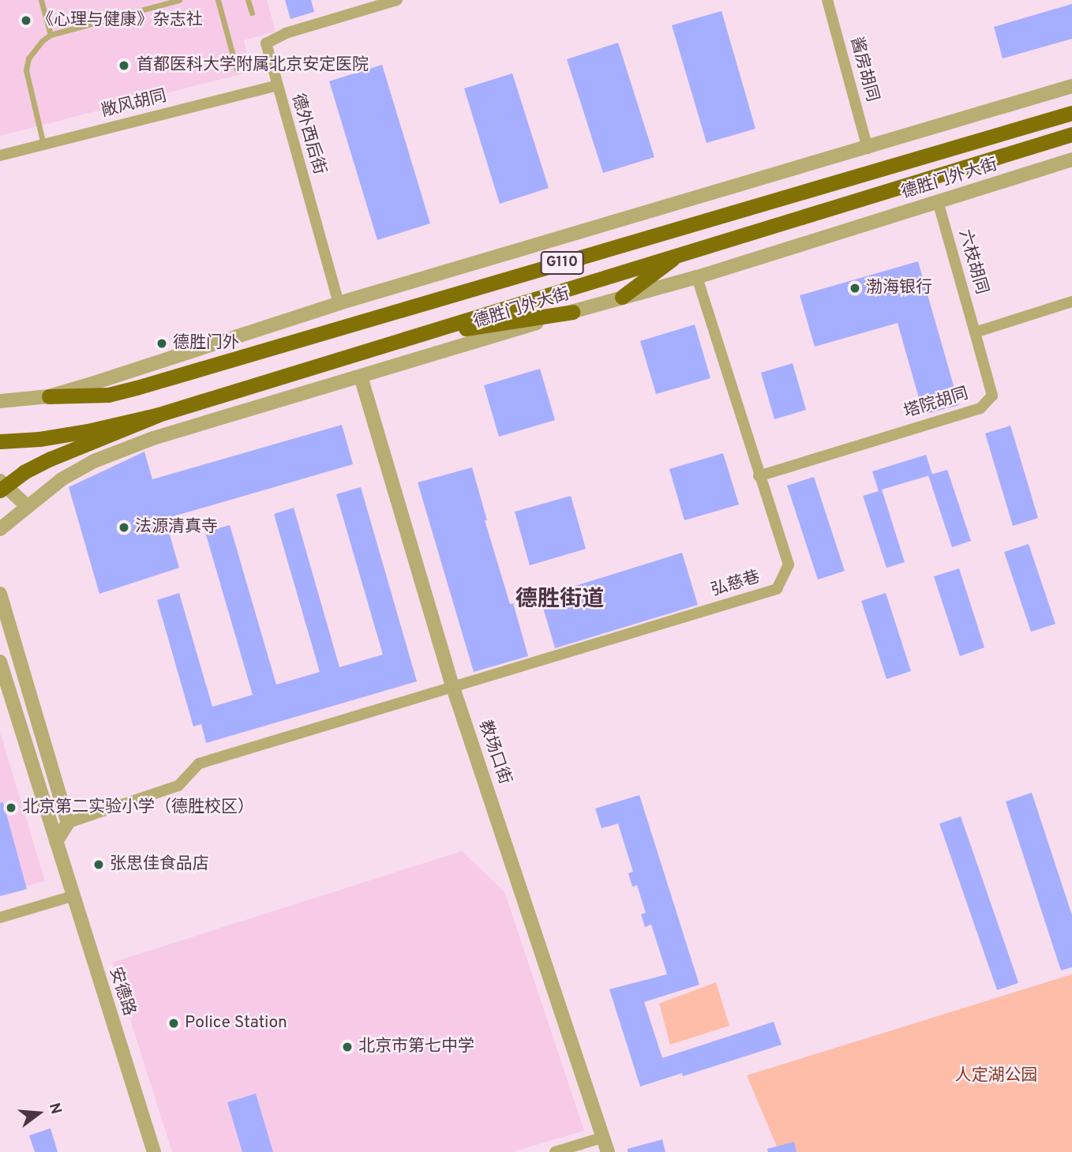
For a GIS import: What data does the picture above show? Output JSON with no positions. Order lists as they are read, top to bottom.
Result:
{
  "streets": {
    "highway": ["德胜门外大街", "G110"],
    "street": [
      "酱房胡同",
      "敞风胡同",
      "德外西后街",
      "六枝胡同",
      "塔院胡同",
      "弘慈巷",
      "教场口街",
      "安德路"
    ]
  },
  "crossings": [
    ["酱房胡同", "德胜门外大街"],
    ["敞风胡同", "德外西后街"],
    ["德外西后街", "德胜门外大街"],
    ["德胜门外大街", "六枝胡同"],
    ["德胜门外大街", "弘慈巷"],
    ["德胜门外大街", "教场口街"],
    ["六枝胡同", "塔院胡同"],
    ["塔院胡同", "弘慈巷"],
    ["弘慈巷", "教场口街"]
  ],
  "districts": ["德胜街道"],
  "parks": ["人定湖公园"],
  "places": [
    "《心理与健康》杂志社",
    "首都医科大学附属北京安定医院",
    "渤海银行",
    "德胜门外",
    "法源清真寺",
    "北京第二实验小学（德胜校区）",
    "张思佳食品店",
    "Police Station",
    "北京市第七中学"
  ],
  "north": "right"
}
